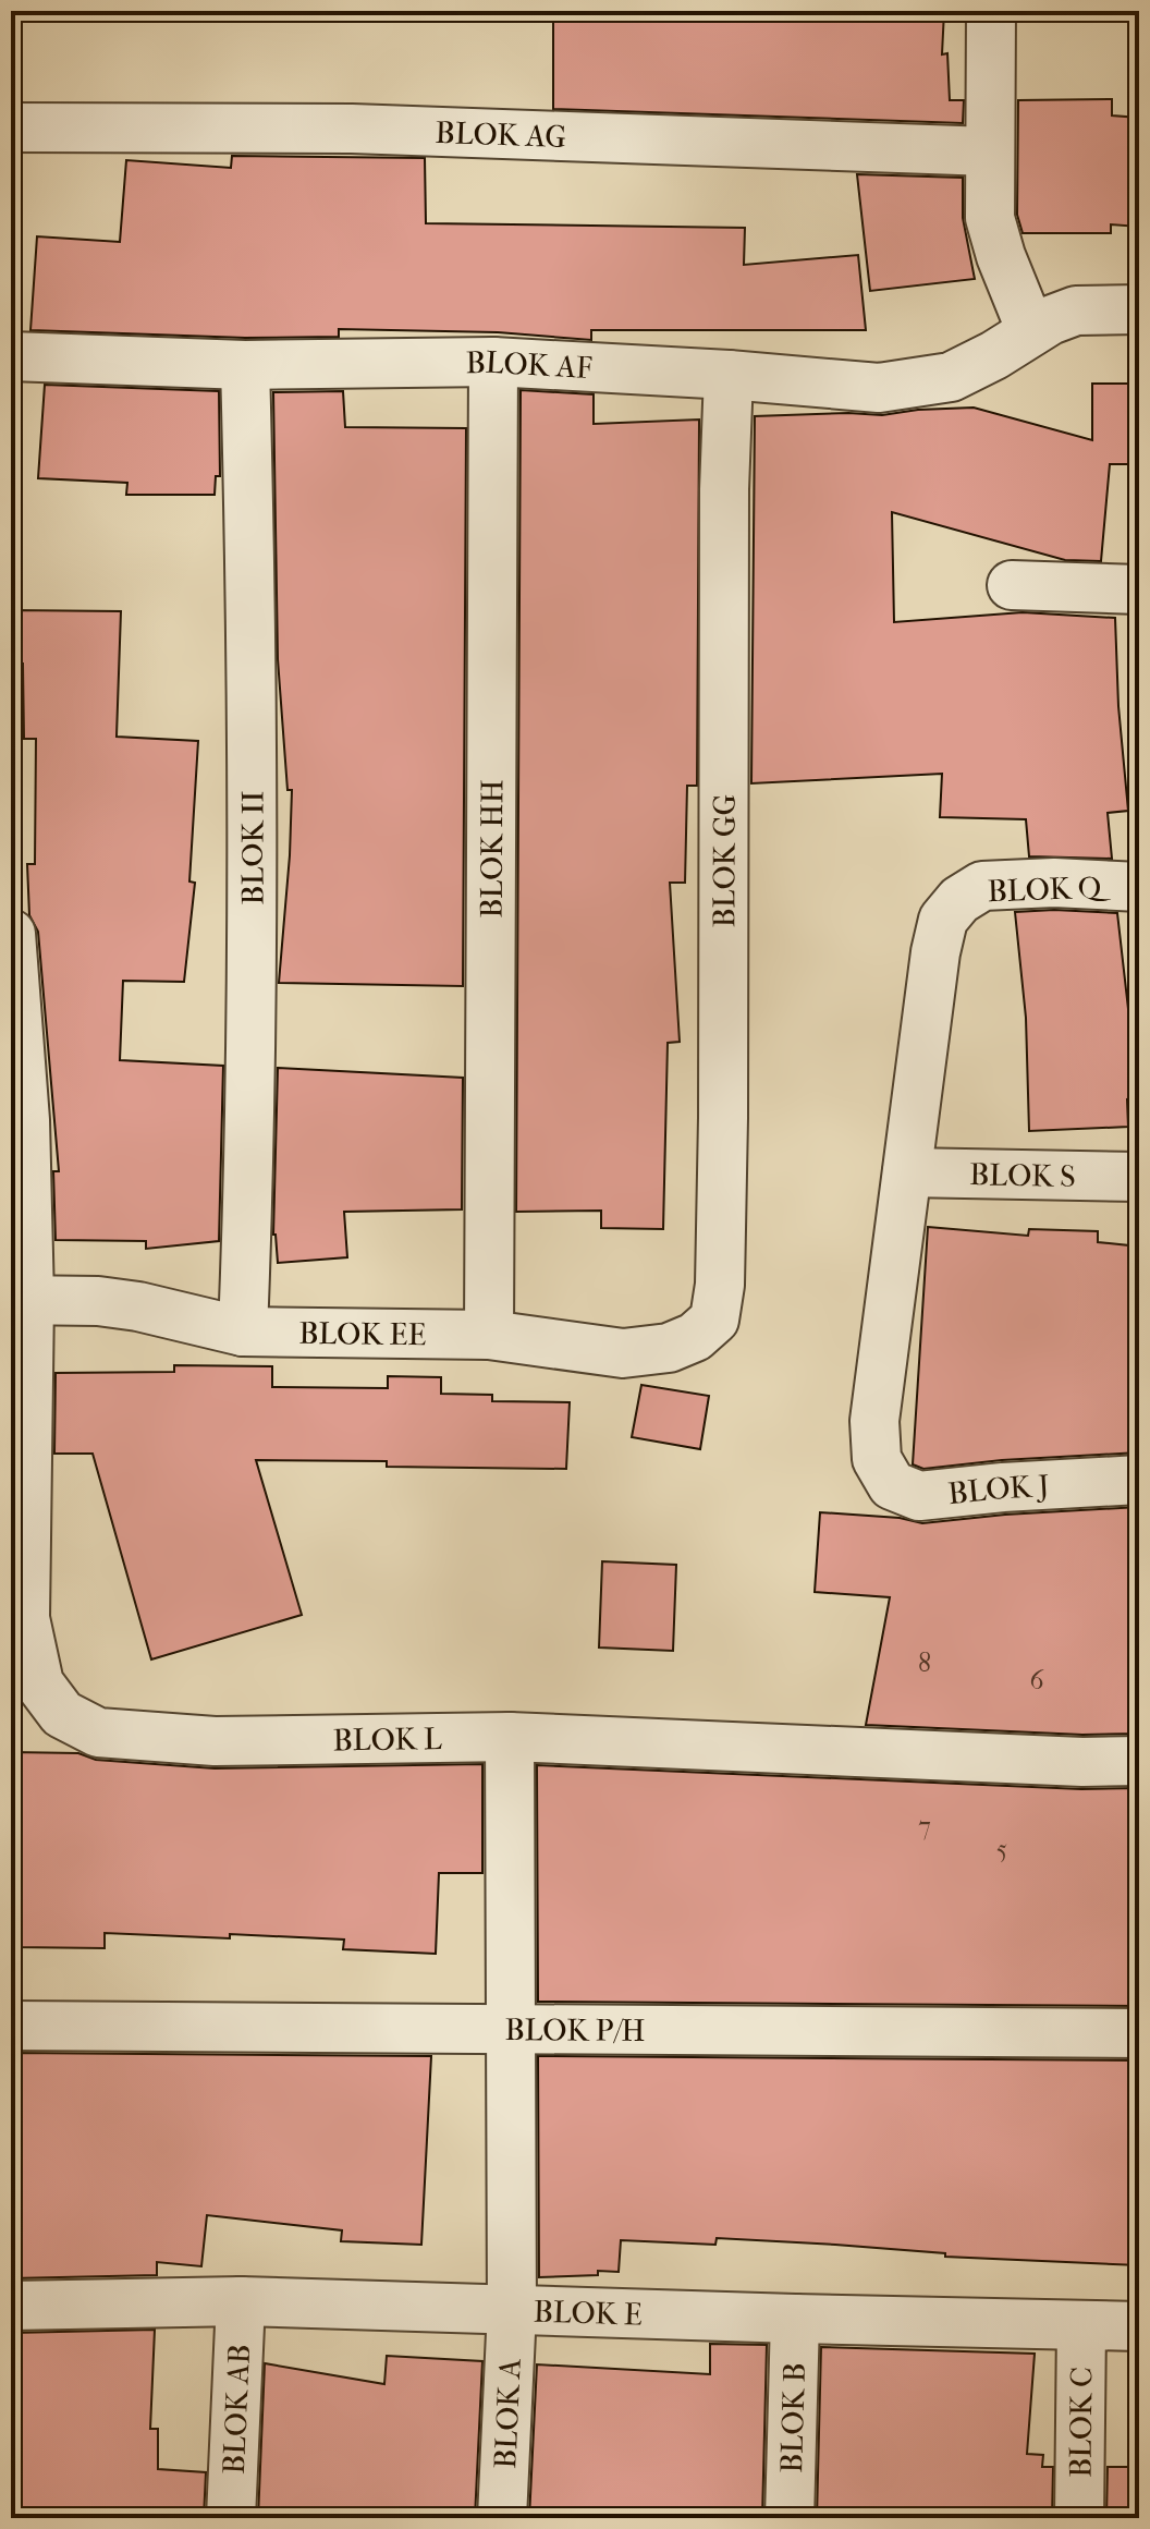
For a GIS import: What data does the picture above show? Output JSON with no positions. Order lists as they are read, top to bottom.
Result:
{
  "streets": {
    "street": [
      "BLOK AG",
      "BLOK AF",
      "BLOK HH",
      "BLOK II",
      "BLOK GG",
      "BLOK Q",
      "BLOK S",
      "BLOK EE",
      "BLOK J",
      "BLOK L",
      "BLOK P/H",
      "BLOK E",
      "BLOK AB",
      "BLOK A",
      "BLOK B",
      "BLOK C"
    ]
  },
  "crossings": [
    ["BLOK AF", "BLOK HH"],
    ["BLOK AF", "BLOK II"],
    ["BLOK AF", "BLOK GG"],
    ["BLOK HH", "BLOK EE"],
    ["BLOK II", "BLOK EE"],
    ["BLOK GG", "BLOK EE"],
    ["BLOK Q", "BLOK S"],
    ["BLOK Q", "BLOK J"],
    ["BLOK EE", "BLOK L"],
    ["BLOK L", "BLOK A"],
    ["BLOK P/H", "BLOK A"],
    ["BLOK E", "BLOK AB"],
    ["BLOK E", "BLOK A"],
    ["BLOK E", "BLOK B"],
    ["BLOK E", "BLOK C"]
  ],
  "house_numbers": [
    "8",
    "6",
    "7",
    "5"
  ]
}
